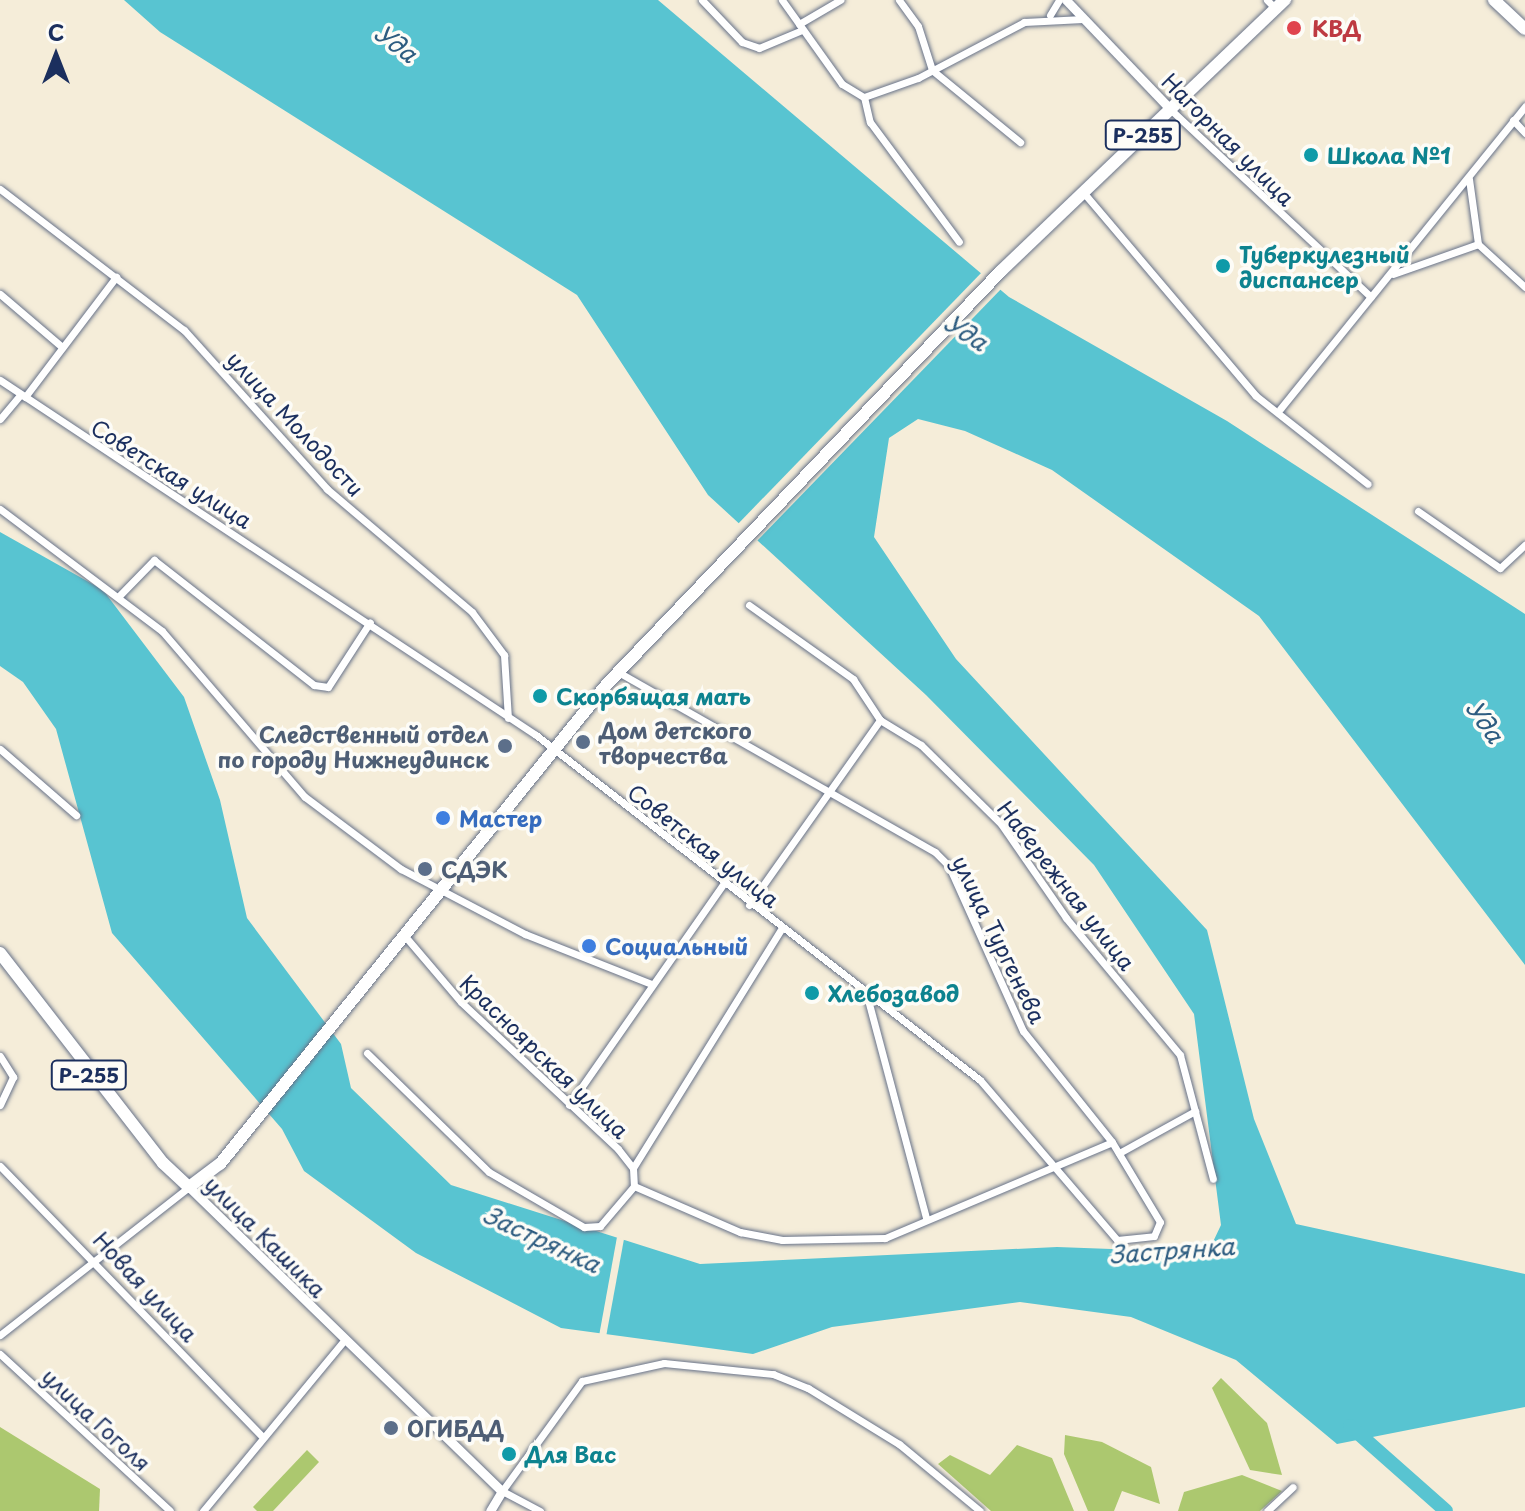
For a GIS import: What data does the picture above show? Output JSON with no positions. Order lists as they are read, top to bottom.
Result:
{
  "streets": {
    "highway": ["Р-255", "улица Кашика"],
    "street": [
      "Нагорная улица",
      "улица Молодости",
      "Советская улица",
      "Набережная улица",
      "улица Тургенева",
      "Красноярская улица",
      "Новая улица",
      "улица Гоголя"
    ]
  },
  "crossings": [
    ["Р-255", "Нагорная улица"],
    ["Р-255", "Советская улица"],
    ["Р-255", "улица Тургенева"],
    ["Р-255", "Красноярская улица"],
    ["Р-255", "улица Кашика"],
    ["улица Молодости", "Советская улица"],
    ["Советская улица", "улица Тургенева"]
  ],
  "water": ["Уда", "Застрянка"],
  "places": [
    "КВД",
    "Школа №1",
    "Туберкулезный диспансер",
    "Скорбящая мать",
    "Дом детского творчества",
    "Следственный отдел по городу Нижнеудинск",
    "Мастер",
    "СДЭК",
    "Социальный",
    "Хлебозавод",
    "ОГИБДД",
    "Для Вас"
  ],
  "north": "top"
}
